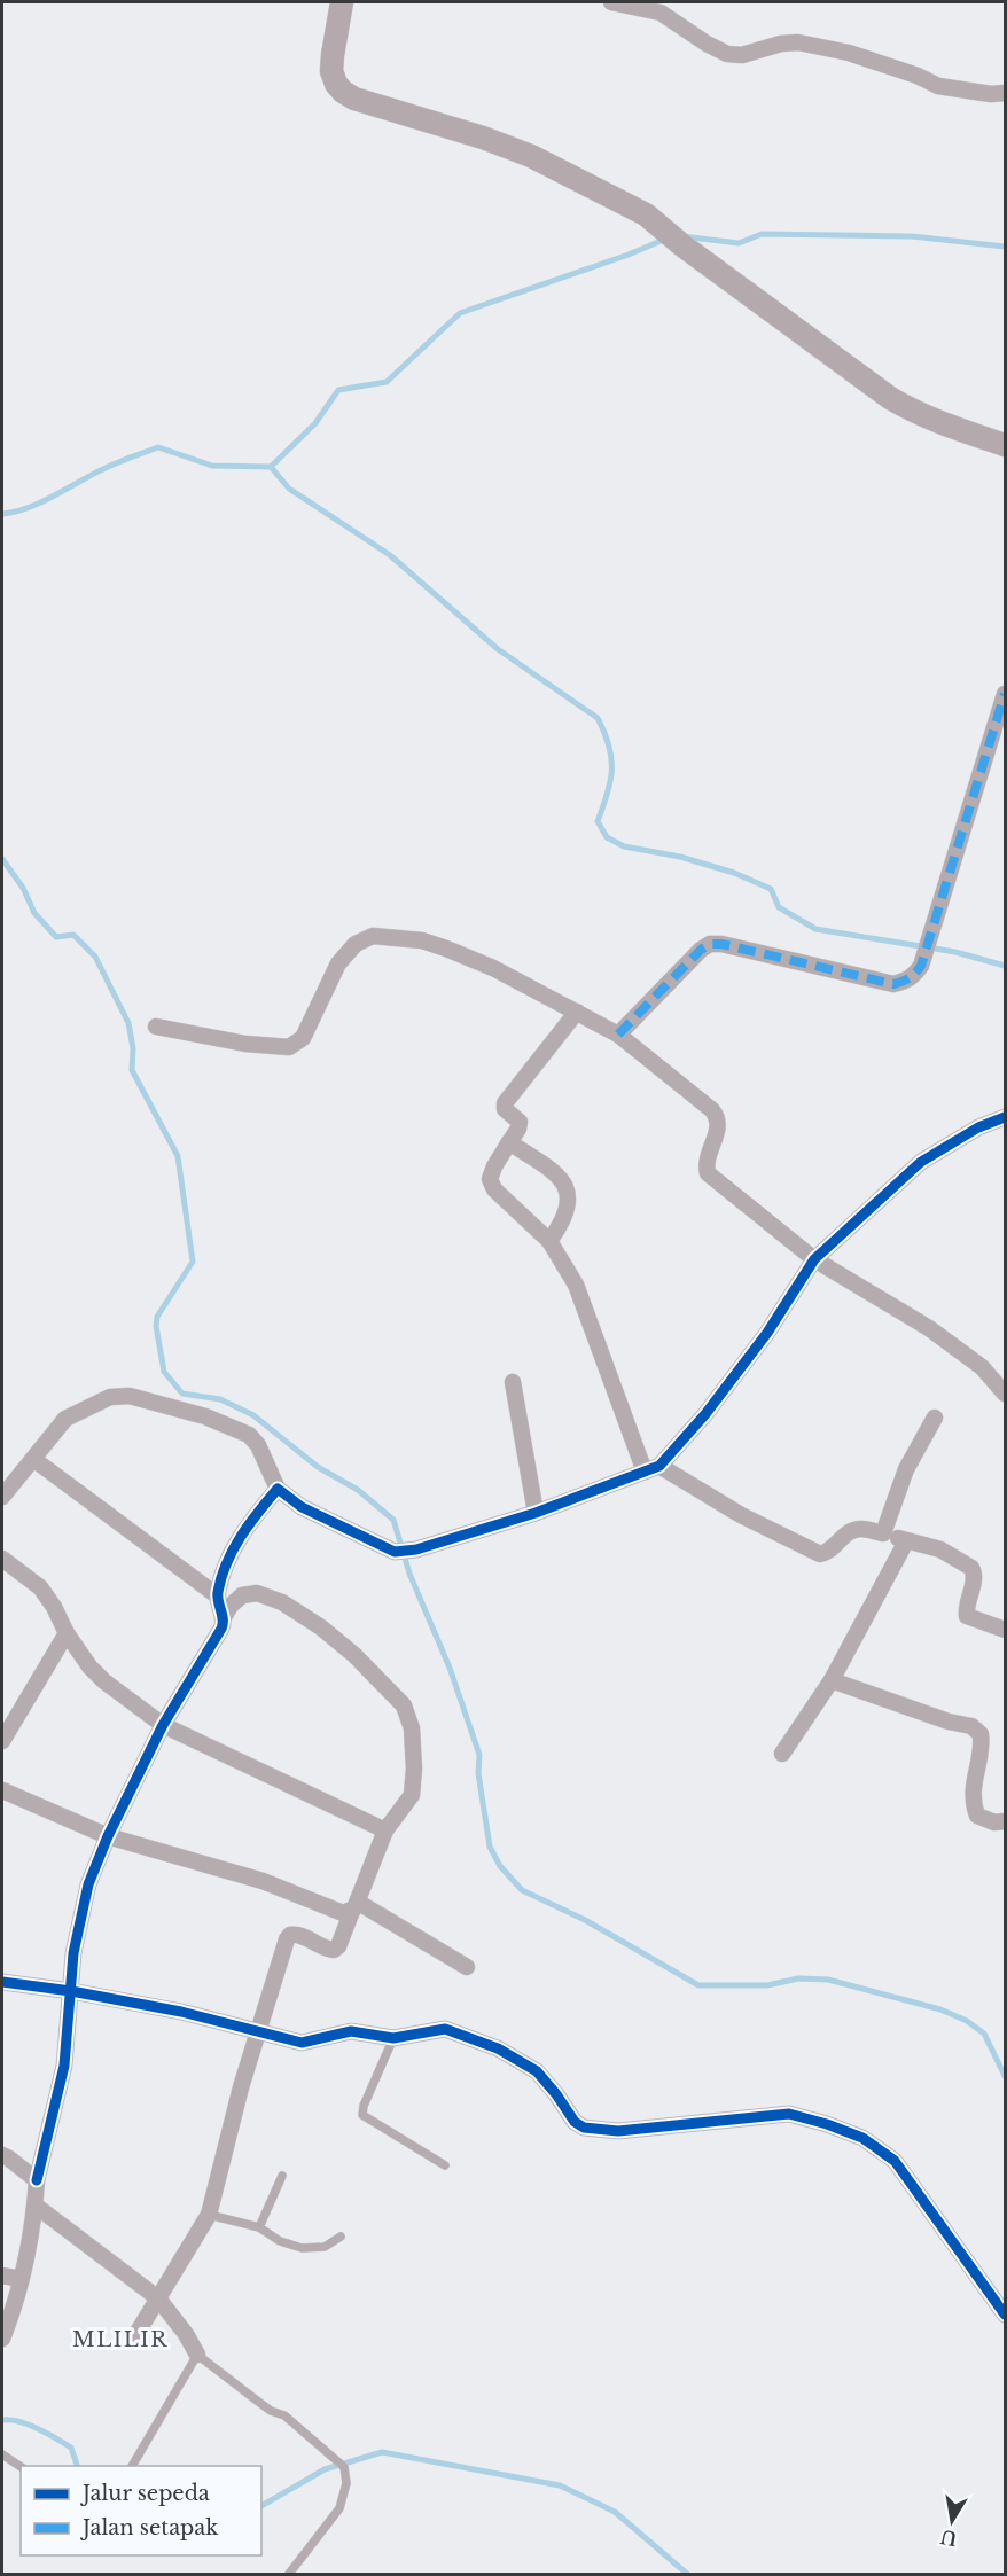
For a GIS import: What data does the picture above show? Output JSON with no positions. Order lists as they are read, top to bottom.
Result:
{
  "districts": ["MLILIR"],
  "legend": ["Jalur sepeda", "Jalan setapak"],
  "north": "bottom"
}
